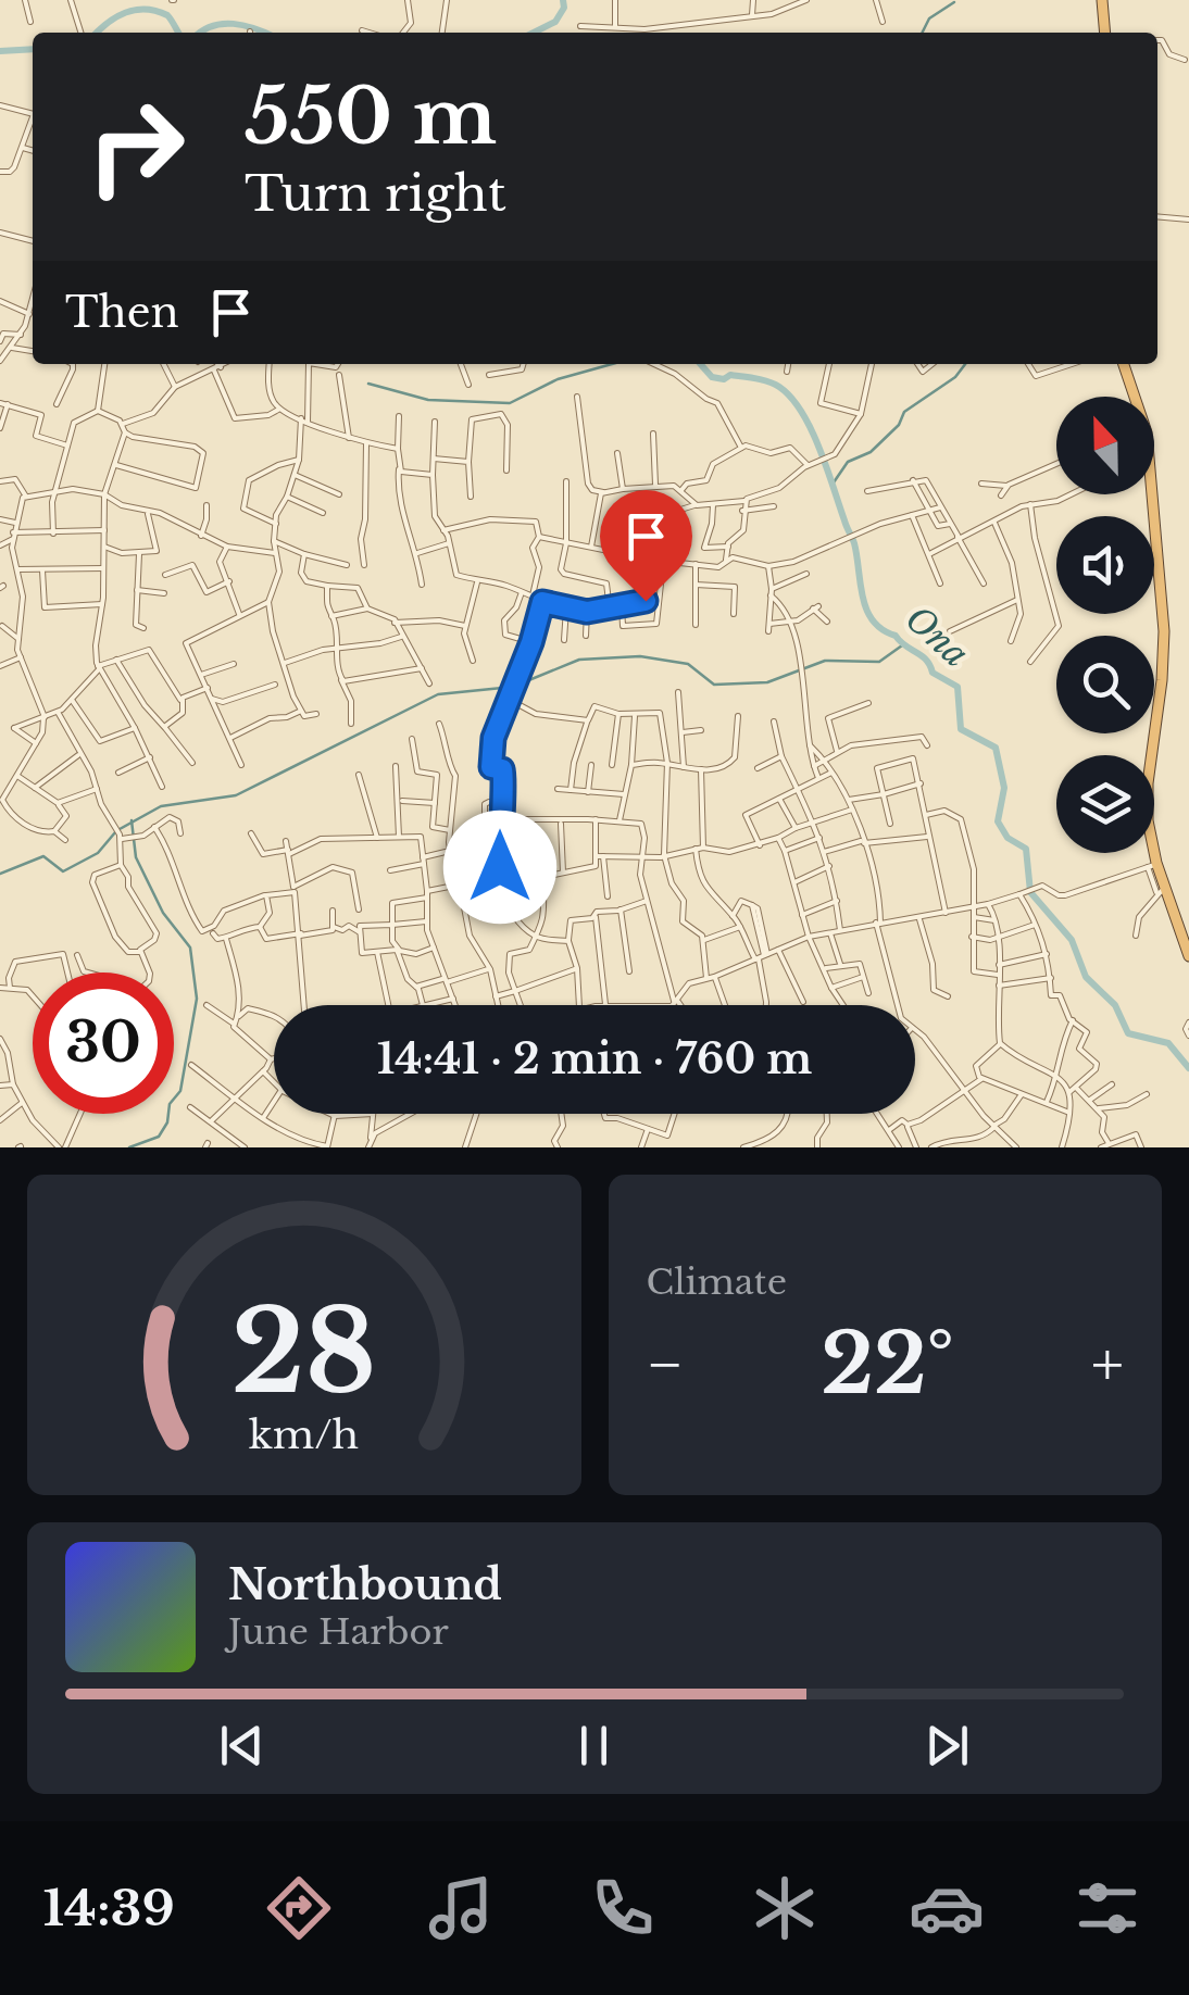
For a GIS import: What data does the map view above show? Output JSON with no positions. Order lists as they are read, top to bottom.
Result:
{
  "water": ["Ona"],
  "north": "top",
  "page": {
    "turn": ["550 m", "Turn right"],
    "then": "Then",
    "limit": "30",
    "trip": "14:41 · 2 min · 760 m",
    "tile": "Climate",
    "heat": ["−", "22°", "+"],
    "song": ["Northbound", "June Harbor"],
    "tabs": "14:39",
    "gauge": ["28", "km/h"]
  }
}
